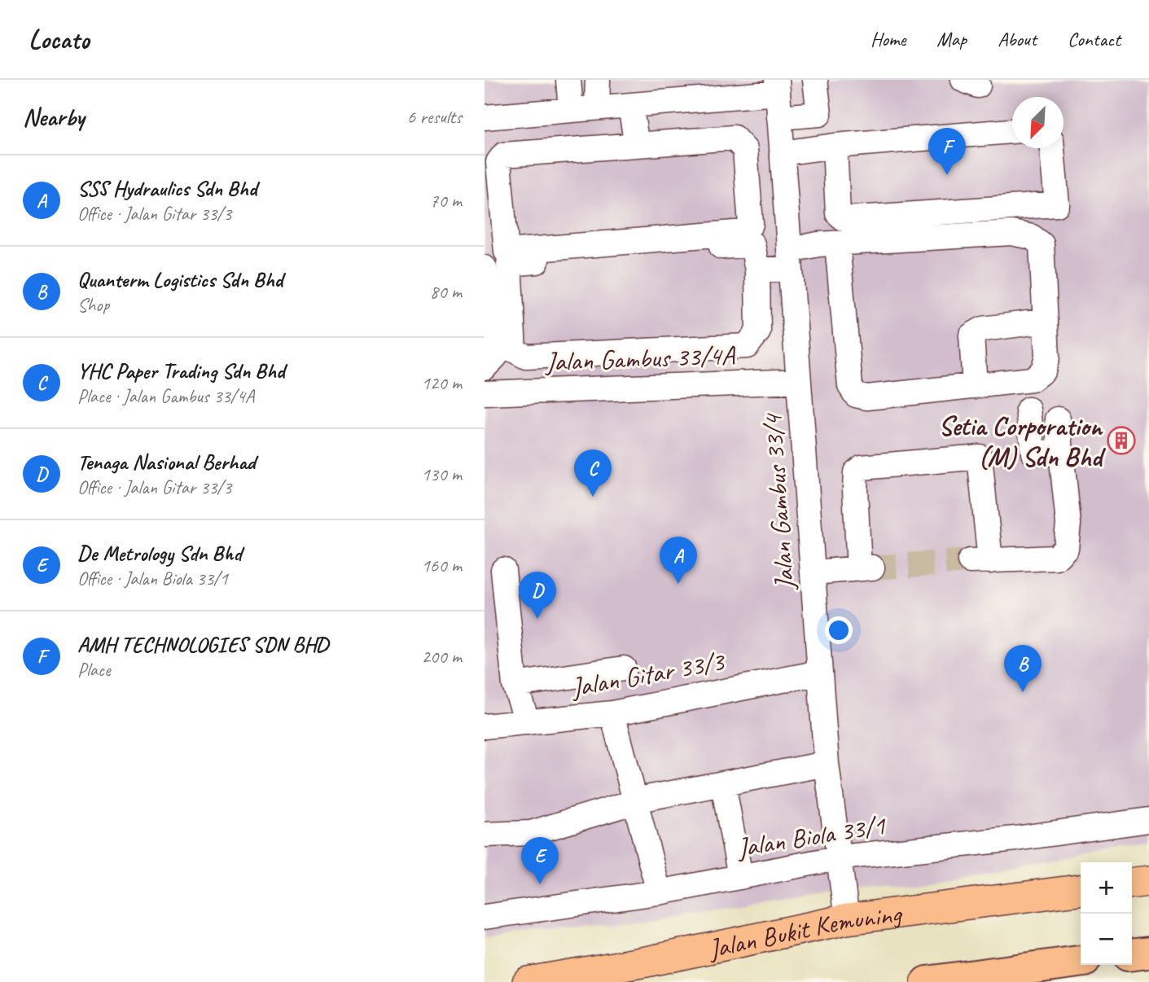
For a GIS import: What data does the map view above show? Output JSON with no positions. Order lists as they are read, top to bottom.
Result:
{
  "streets": {
    "main road": ["Jalan Bukit Kemuning"],
    "street": [
      "Jalan Gambus 33/4A",
      "Jalan Gambus 33/4",
      "Jalan Gitar 33/3",
      "Jalan Biola 33/1"
    ]
  },
  "crossings": [
    ["Jalan Gambus 33/4A", "Jalan Gambus 33/4"],
    ["Jalan Gambus 33/4", "Jalan Gitar 33/3"],
    ["Jalan Gambus 33/4", "Jalan Biola 33/1"],
    ["Jalan Gambus 33/4", "Jalan Bukit Kemuning"]
  ],
  "places": {
    "building": ["Setia Corporation (M) Sdn Bhd"]
  },
  "north": "bottom left",
  "page": {
    "header": "Locato",
    "nav": [
      "Home",
      "Map",
      "About",
      "Contact"
    ],
    "heading": ["Nearby", "6 results"],
    "pins": [
      "F",
      "C",
      "A",
      "D",
      "B",
      "E"
    ],
    "list": [
      {
        "mark": "A",
        "name": "SSS Hydraulics Sdn Bhd",
        "note": "Office · Jalan Gitar 33/3",
        "value": "70 m"
      },
      {
        "mark": "B",
        "name": "Quanterm Logistics Sdn Bhd",
        "note": "Shop",
        "value": "80 m"
      },
      {
        "mark": "C",
        "name": "YHC Paper Trading Sdn Bhd",
        "note": "Place · Jalan Gambus 33/4A",
        "value": "120 m"
      },
      {
        "mark": "D",
        "name": "Tenaga Nasional Berhad",
        "note": "Office · Jalan Gitar 33/3",
        "value": "130 m"
      },
      {
        "mark": "E",
        "name": "De Metrology Sdn Bhd",
        "note": "Office · Jalan Biola 33/1",
        "value": "160 m"
      },
      {
        "mark": "F",
        "name": "AMH TECHNOLOGIES SDN BHD",
        "note": "Place",
        "value": "200 m"
      }
    ],
    "map_buttons": ["+", "−"]
  }
}
